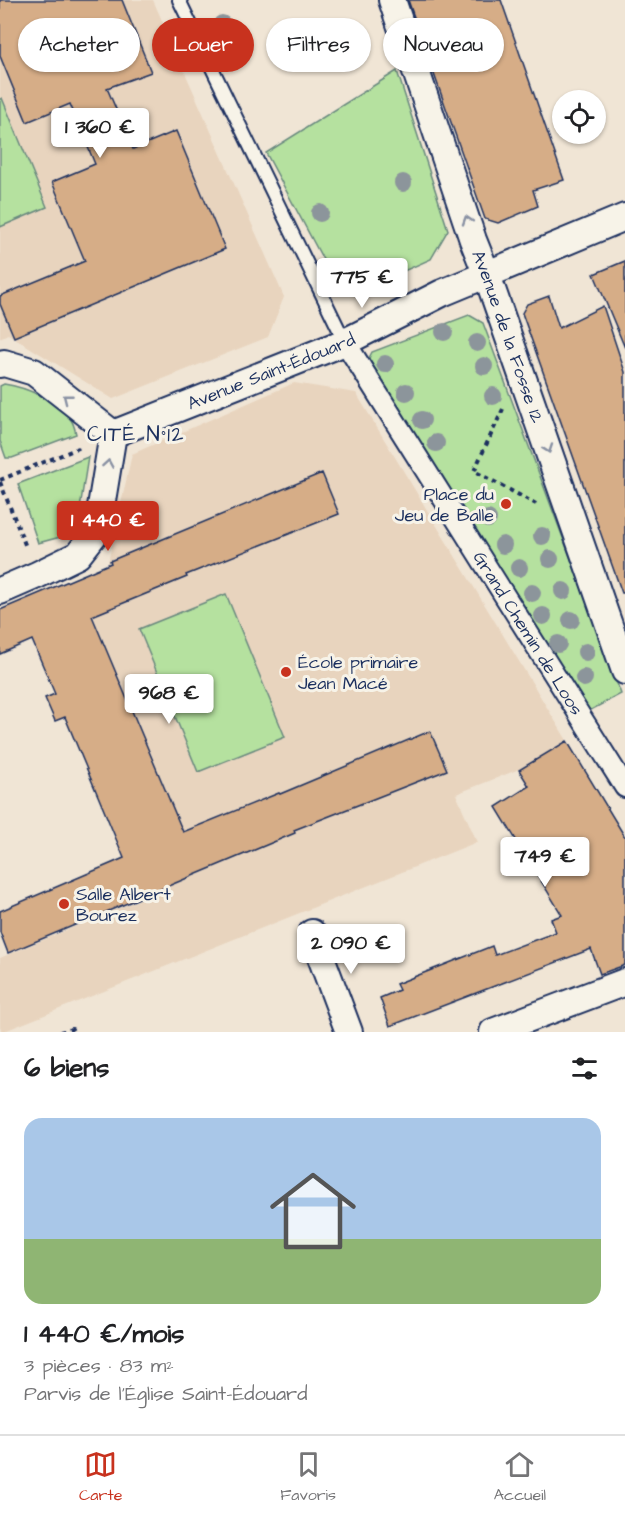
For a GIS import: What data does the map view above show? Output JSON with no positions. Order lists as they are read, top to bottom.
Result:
{
  "streets": {
    "street": ["Avenue de la Fosse 12", "Avenue Saint-Édouard", "Grand Chemin de Loos"]
  },
  "crossings": [
    ["Avenue de la Fosse 12", "Avenue Saint-Édouard"],
    ["Avenue Saint-Édouard", "Grand Chemin de Loos"]
  ],
  "districts": ["CITÉ N°12"],
  "places": ["Place du Jeu de Balle", "École primaire Jean Macé", "Salle Albert Bourez"],
  "page": {
    "chip": [
      "Acheter",
      "Louer",
      "Filtres",
      "Nouveau"
    ],
    "price": [
      "1 360 €",
      "775 €",
      "1 440 €",
      "968 €",
      "749 €",
      "2 090 €"
    ],
    "heading": "6 biens",
    "list": [
      {
        "name": "1 440 €/mois",
        "note": "3 pièces · 83 m² · Parvis de l'Église Saint-Édouard"
      }
    ],
    "tabs": ["Carte", "Favoris", "Accueil"]
  }
}
